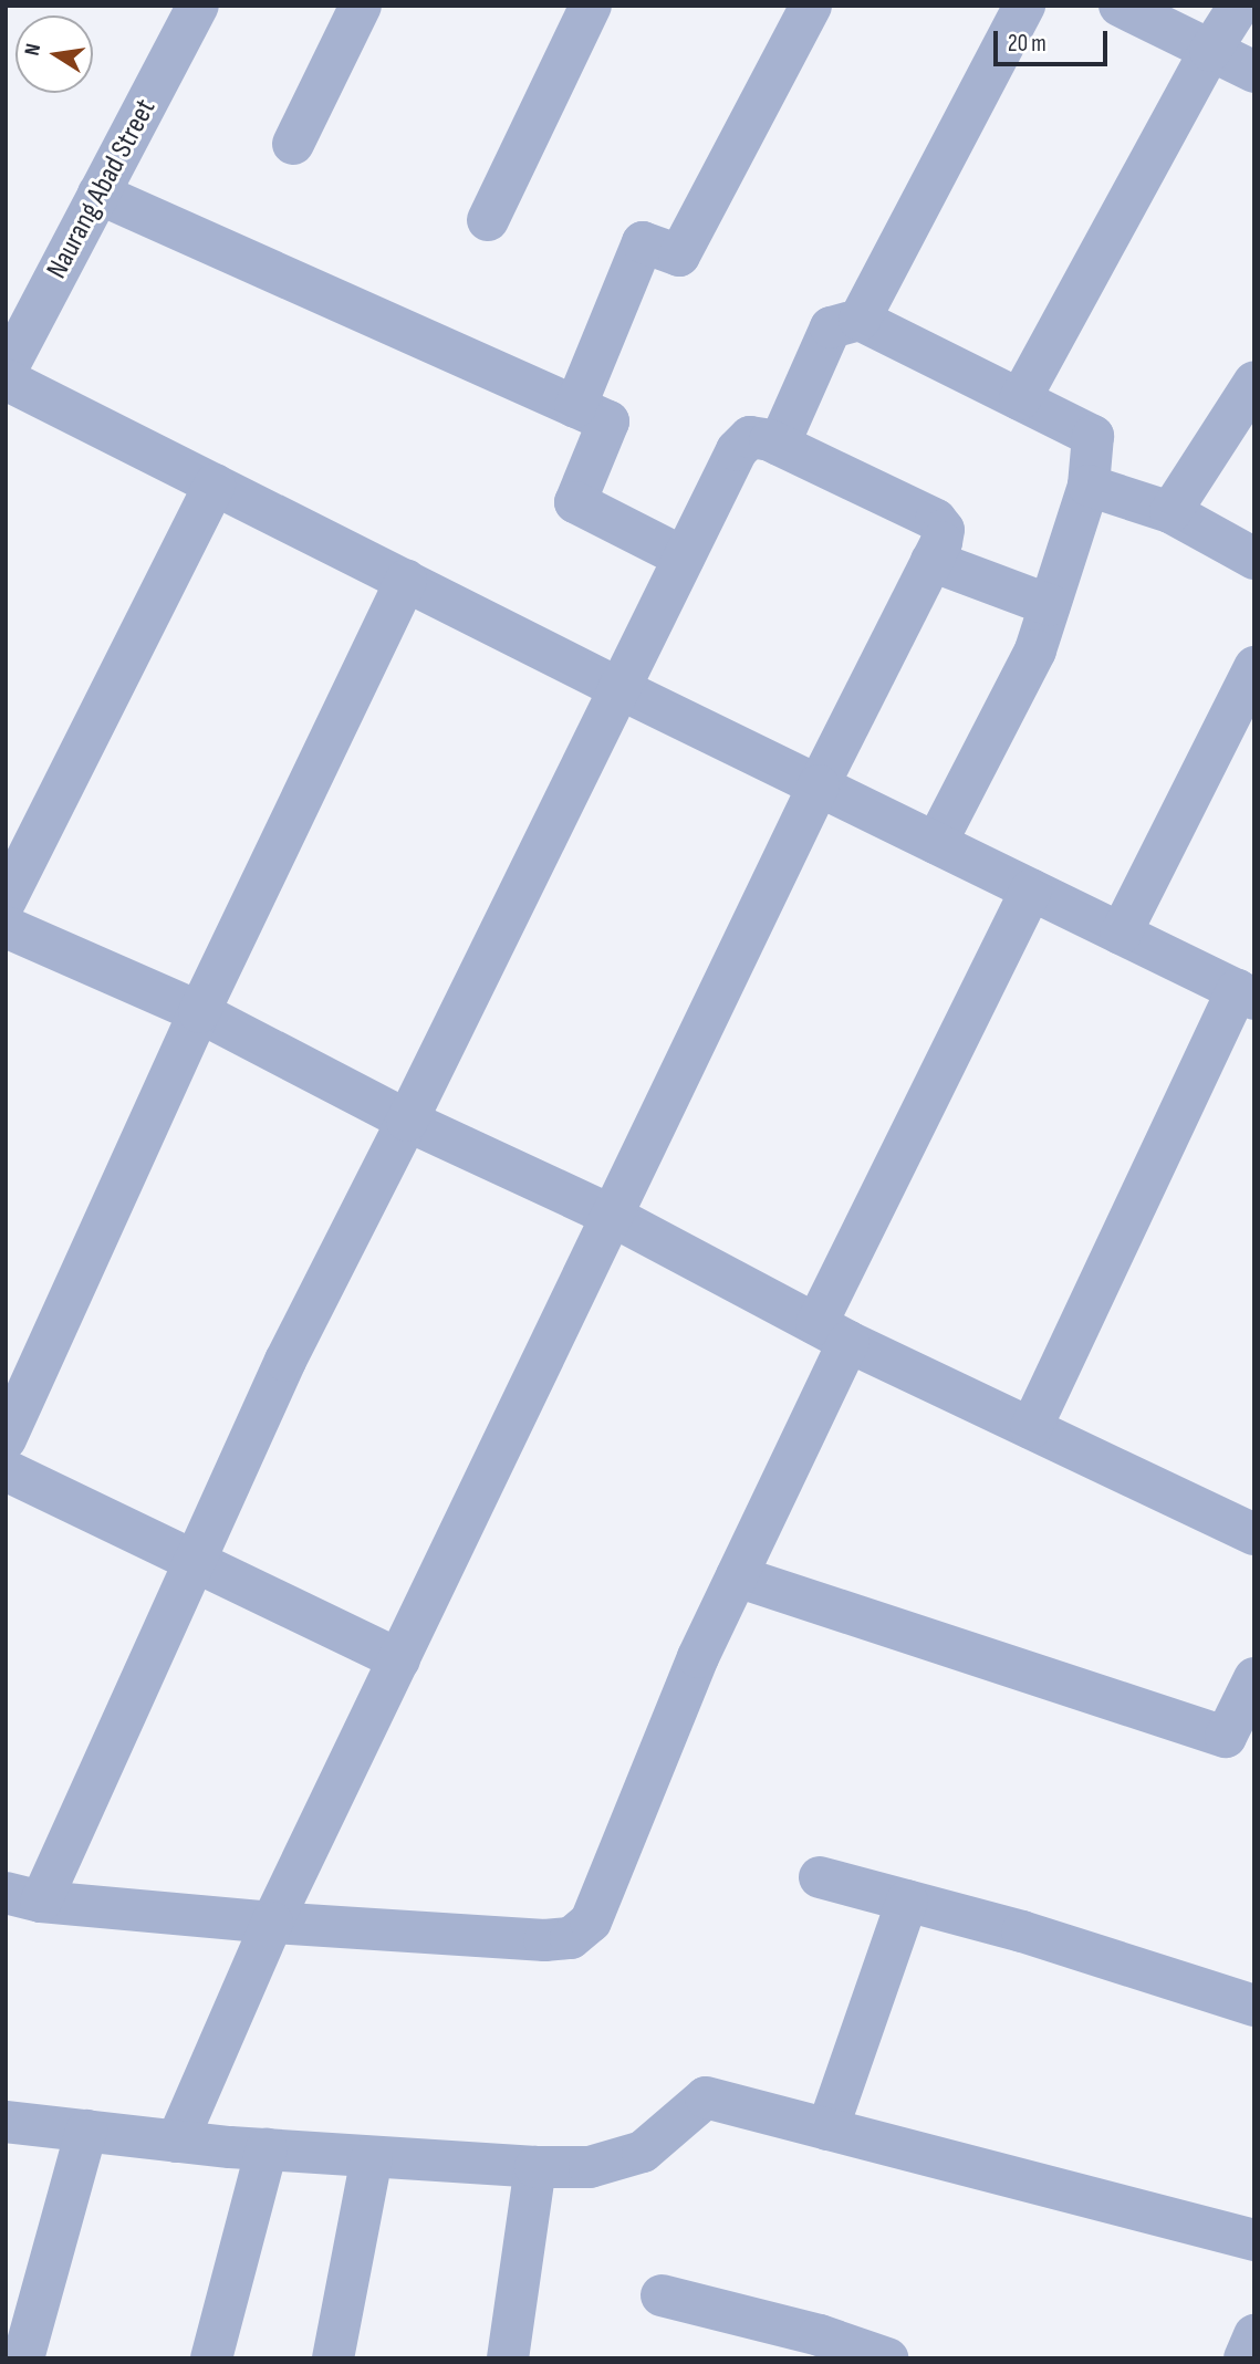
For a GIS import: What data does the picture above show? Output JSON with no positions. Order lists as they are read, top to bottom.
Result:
{
  "streets": {
    "street": ["Naurang Abad Street"]
  },
  "scale_bar": "20 m",
  "north": "left"
}
